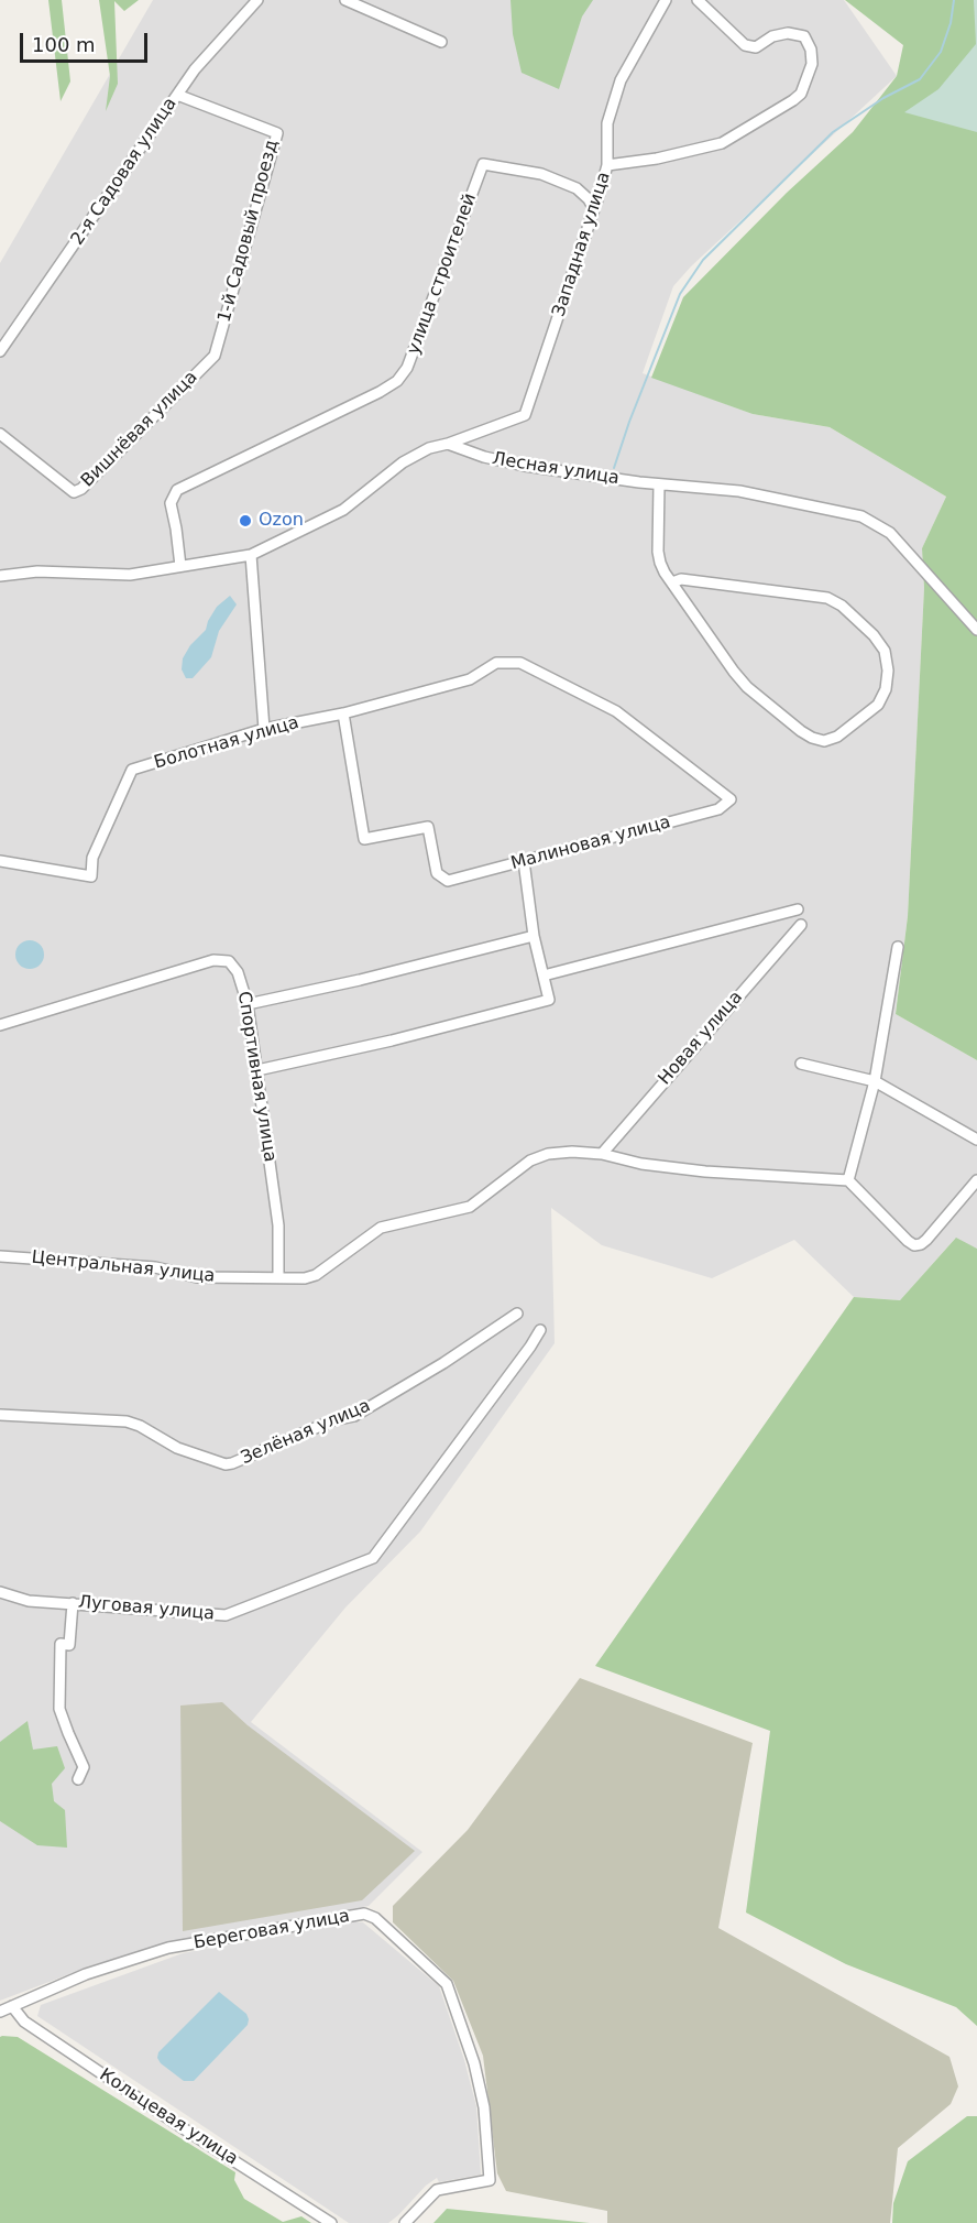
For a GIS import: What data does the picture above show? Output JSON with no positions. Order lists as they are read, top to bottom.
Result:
{
  "streets": {
    "street": [
      "2-я Садовая улица",
      "1-й Садовый проезд",
      "Западная улица",
      "улица строителей",
      "Вишнёвая улица",
      "Лесная улица",
      "Болотная улица",
      "Малиновая улица",
      "Новая улица",
      "Спортивная улица",
      "Центральная улица",
      "Зелёная улица",
      "Луговая улица",
      "Береговая улица",
      "Кольцевая улица"
    ]
  },
  "crossings": [
    ["2-я Садовая улица", "1-й Садовый проезд"],
    ["1-й Садовый проезд", "Вишнёвая улица"],
    ["Западная улица", "улица строителей"],
    ["Западная улица", "Лесная улица"],
    ["Болотная улица", "Малиновая улица"],
    ["Новая улица", "Центральная улица"],
    ["Спортивная улица", "Центральная улица"],
    ["Береговая улица", "Кольцевая улица"]
  ],
  "places": ["Ozon"],
  "scale_bar": "100 m"
}
